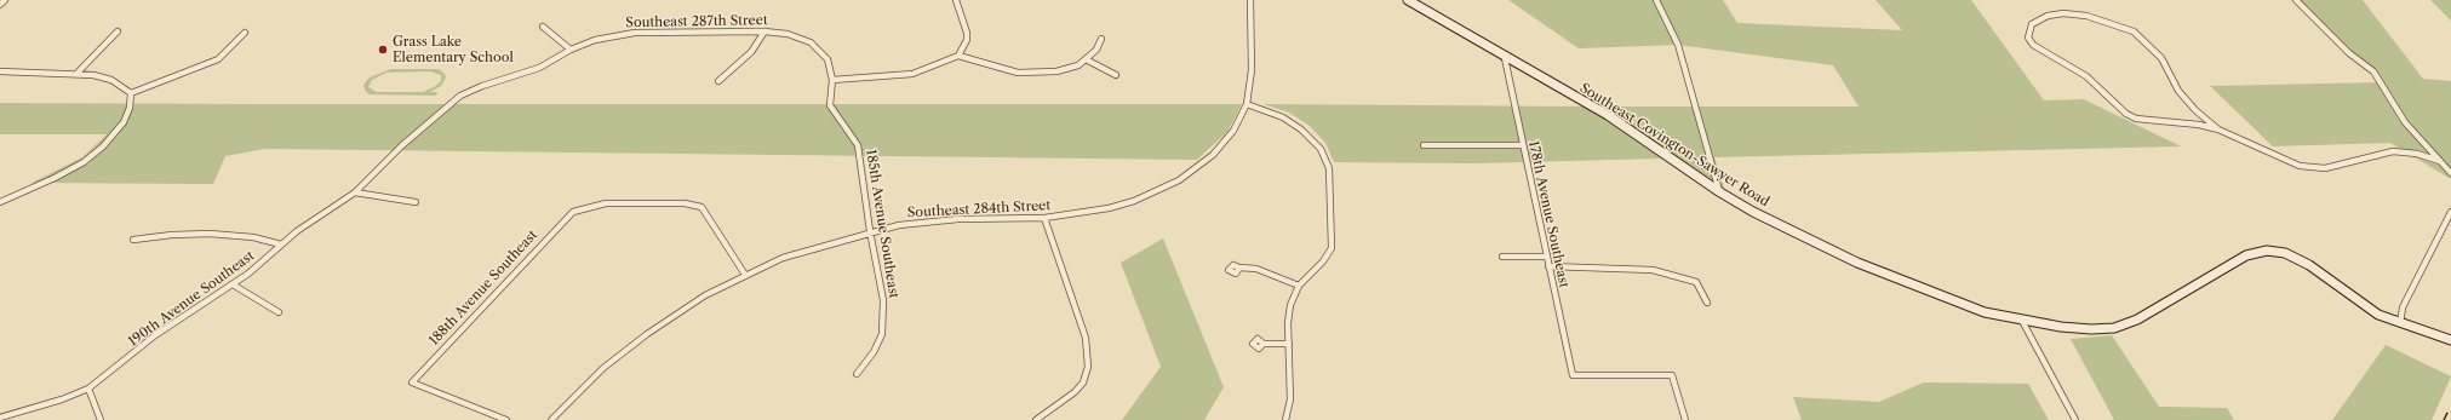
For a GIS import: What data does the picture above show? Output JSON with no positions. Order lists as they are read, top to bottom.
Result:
{
  "streets": {
    "street": [
      "Southeast 287th Street",
      "Southeast Covington-Sawyer Road",
      "Southeast 284th Street",
      "178th Avenue Southeast",
      "185th Avenue Southeast",
      "188th Avenue Southeast",
      "190th Avenue Southeast"
    ]
  },
  "crossings": [
    ["Southeast 287th Street", "185th Avenue Southeast"],
    ["Southeast 287th Street", "190th Avenue Southeast"],
    ["Southeast Covington-Sawyer Road", "178th Avenue Southeast"],
    ["Southeast 284th Street", "185th Avenue Southeast"],
    ["Southeast 284th Street", "188th Avenue Southeast"]
  ],
  "places": ["Grass Lake Elementary School"]
}
